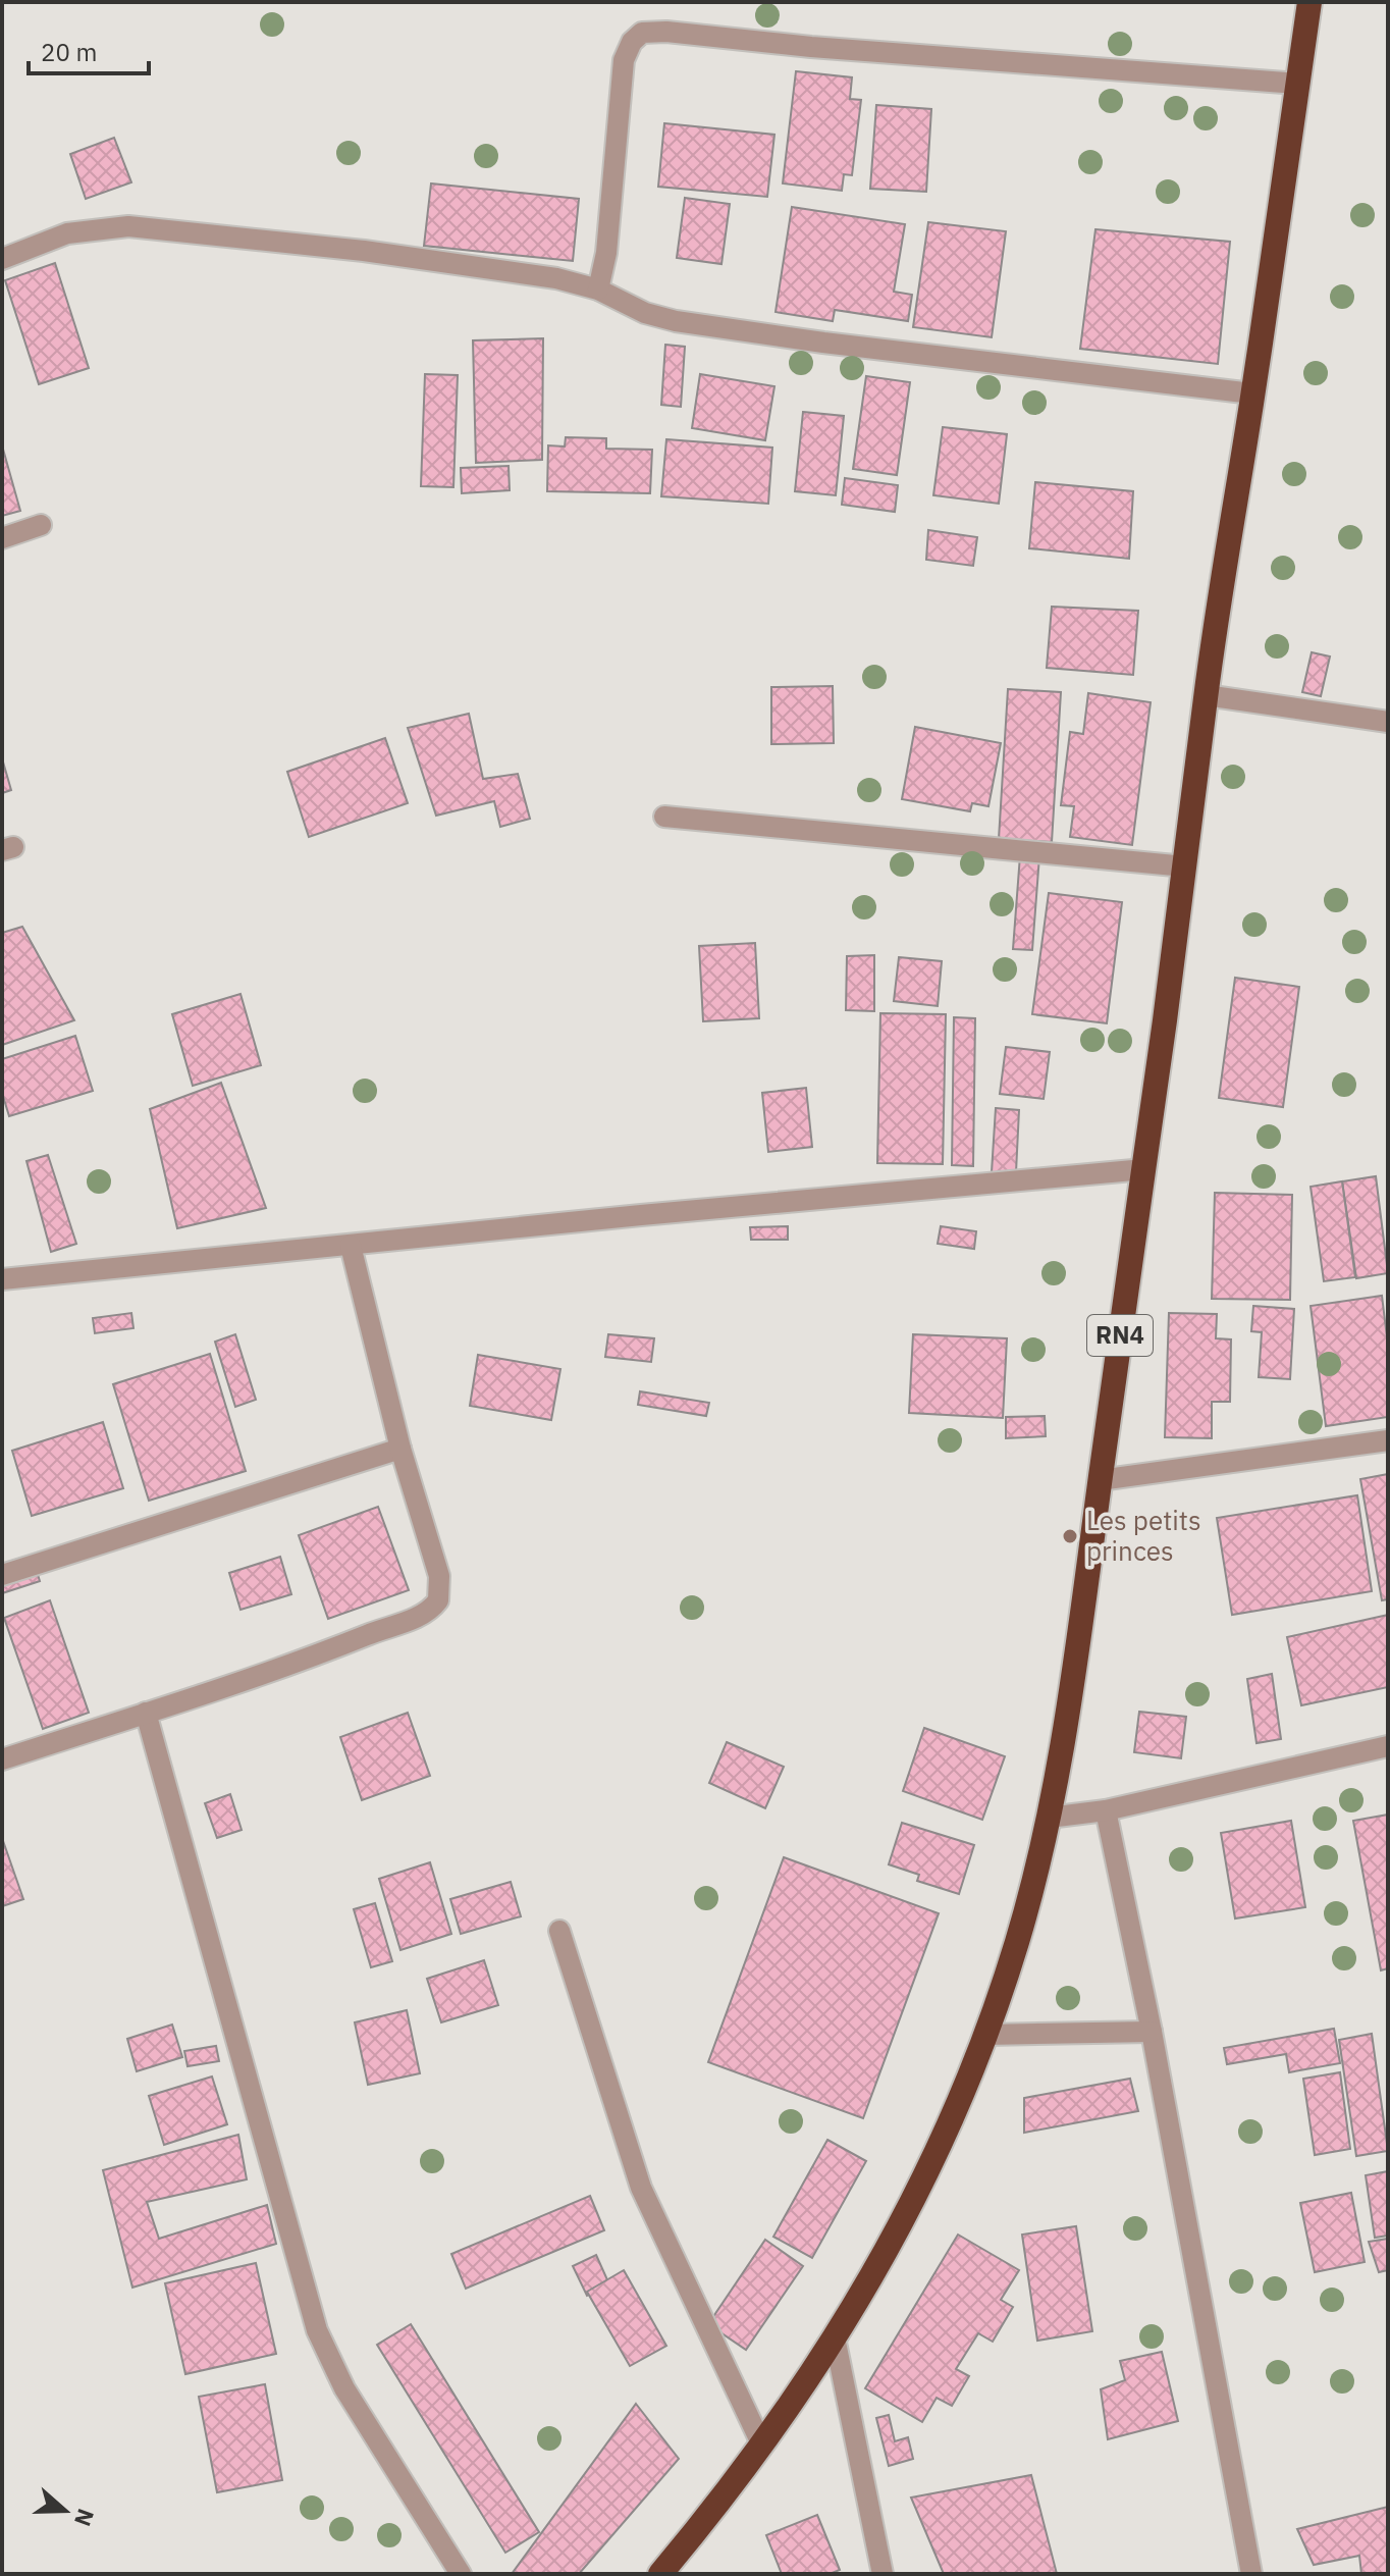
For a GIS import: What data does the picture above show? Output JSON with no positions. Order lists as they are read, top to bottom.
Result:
{
  "streets": {
    "highway": ["RN4"]
  },
  "places": ["Les petits princes"],
  "scale_bar": "20 m",
  "north": "right"
}
